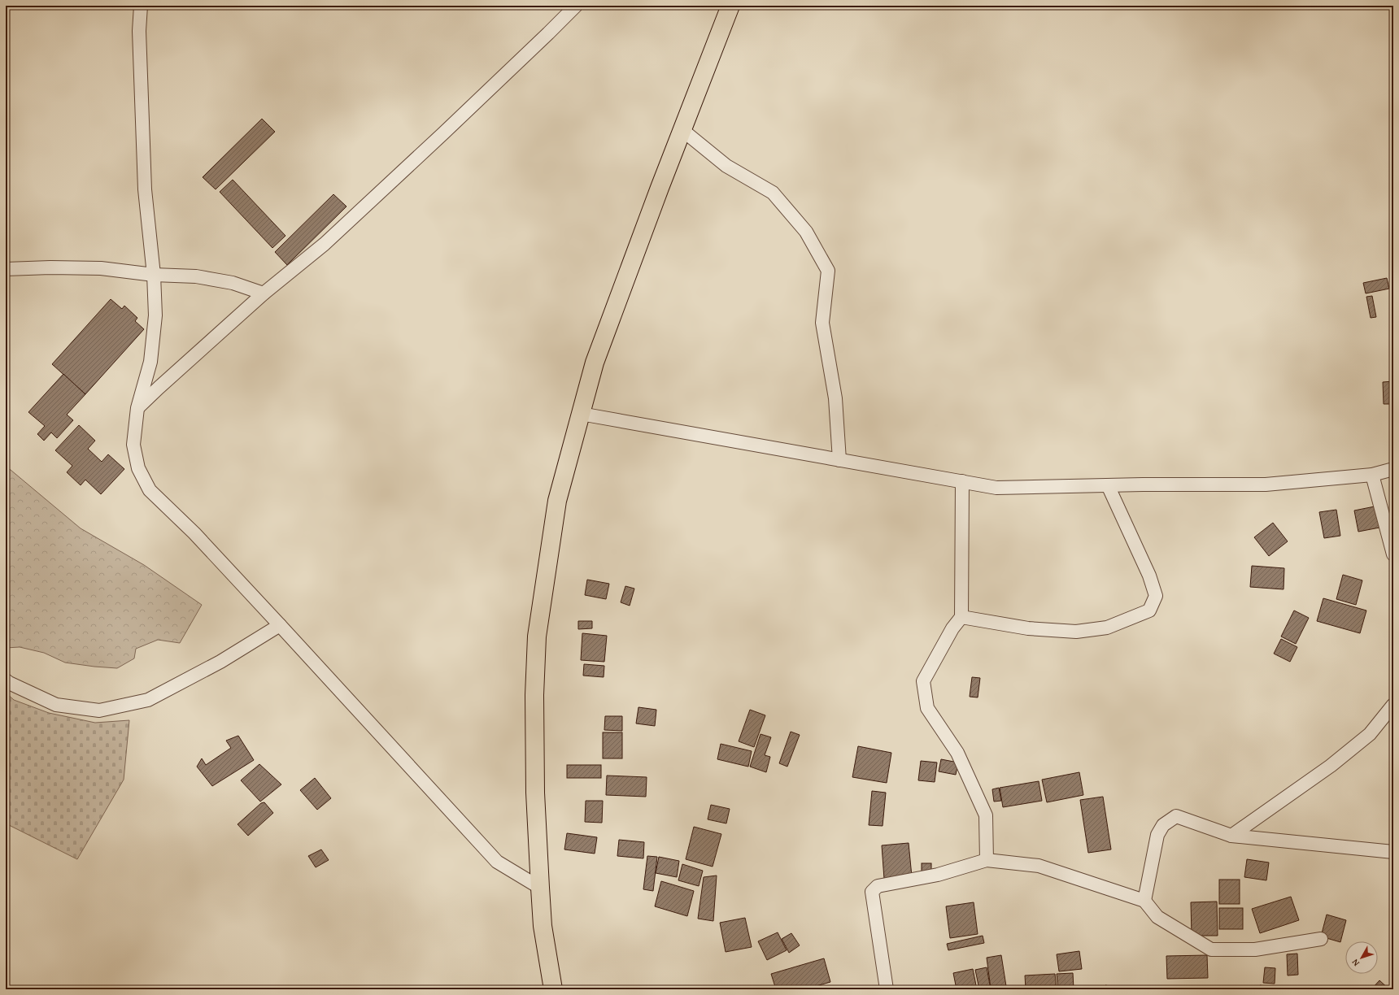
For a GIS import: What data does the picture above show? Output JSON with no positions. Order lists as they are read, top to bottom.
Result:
{
  "north": "bottom left"
}
